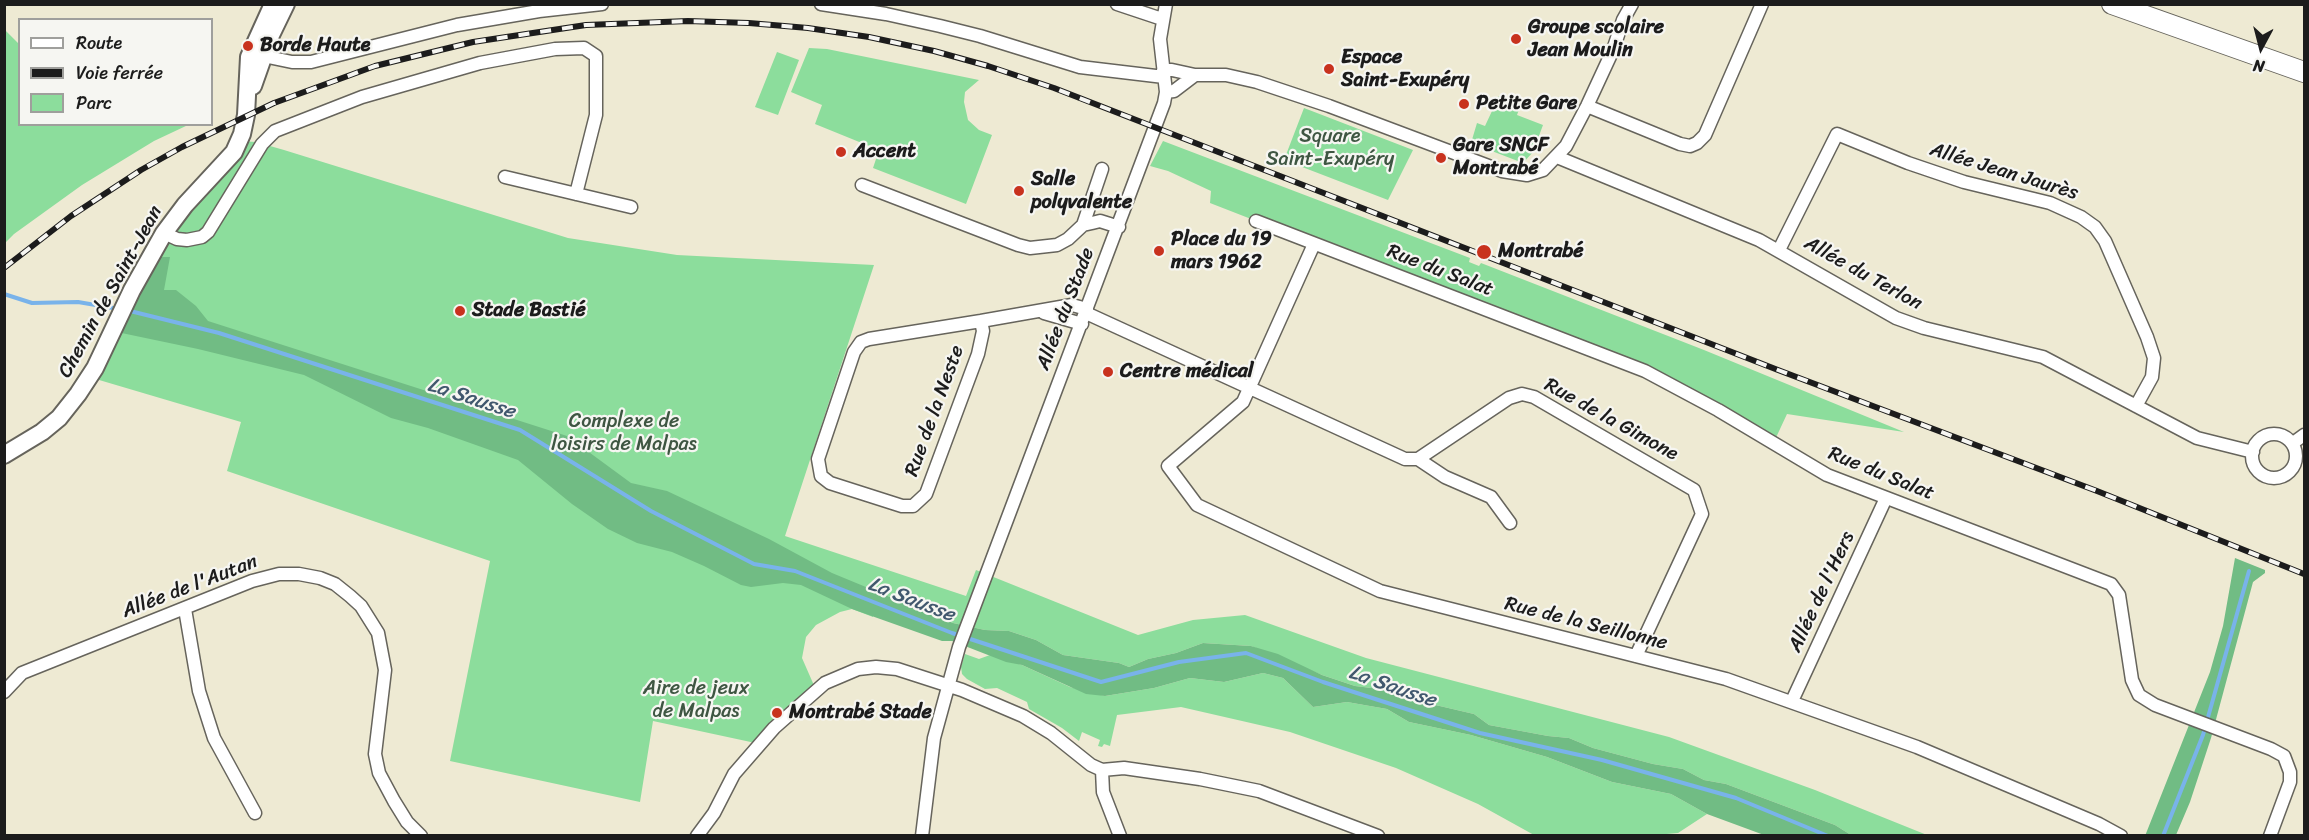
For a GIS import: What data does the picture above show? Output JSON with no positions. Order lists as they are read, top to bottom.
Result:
{
  "streets": {
    "street": [
      "Allée Jean Jaurès",
      "Rue du Salat",
      "Allée du Terlon",
      "Chemin de Saint-Jean",
      "Allée du Stade",
      "Rue de la Neste",
      "Rue de la Gimone",
      "Allée de l'Autan",
      "Allée de l'Hers",
      "Rue de la Seillonne"
    ]
  },
  "crossings": [
    ["Allée Jean Jaurès", "Allée du Terlon"],
    ["Rue du Salat", "Allée de l'Hers"],
    ["Allée du Stade", "Rue de la Neste"],
    ["Rue de la Gimone", "Rue de la Seillonne"],
    ["Allée de l'Hers", "Rue de la Seillonne"]
  ],
  "water": ["La Sausse"],
  "parks": ["Square Saint-Exupéry", "Complexe de loisirs de Malpas", "Aire de jeux de Malpas"],
  "places": [
    "Groupe scolaire Jean Moulin",
    "Borde Haute",
    "Espace Saint-Exupéry",
    "Petite Gare",
    "Accent",
    "Gare SNCF Montrabé",
    "Salle polyvalente",
    "Place du 19 mars 1962",
    "Montrabé",
    "Stade Bastié",
    "Centre médical",
    "Montrabé Stade"
  ],
  "legend": ["Route", "Voie ferrée", "Parc"],
  "north": "bottom"
}
